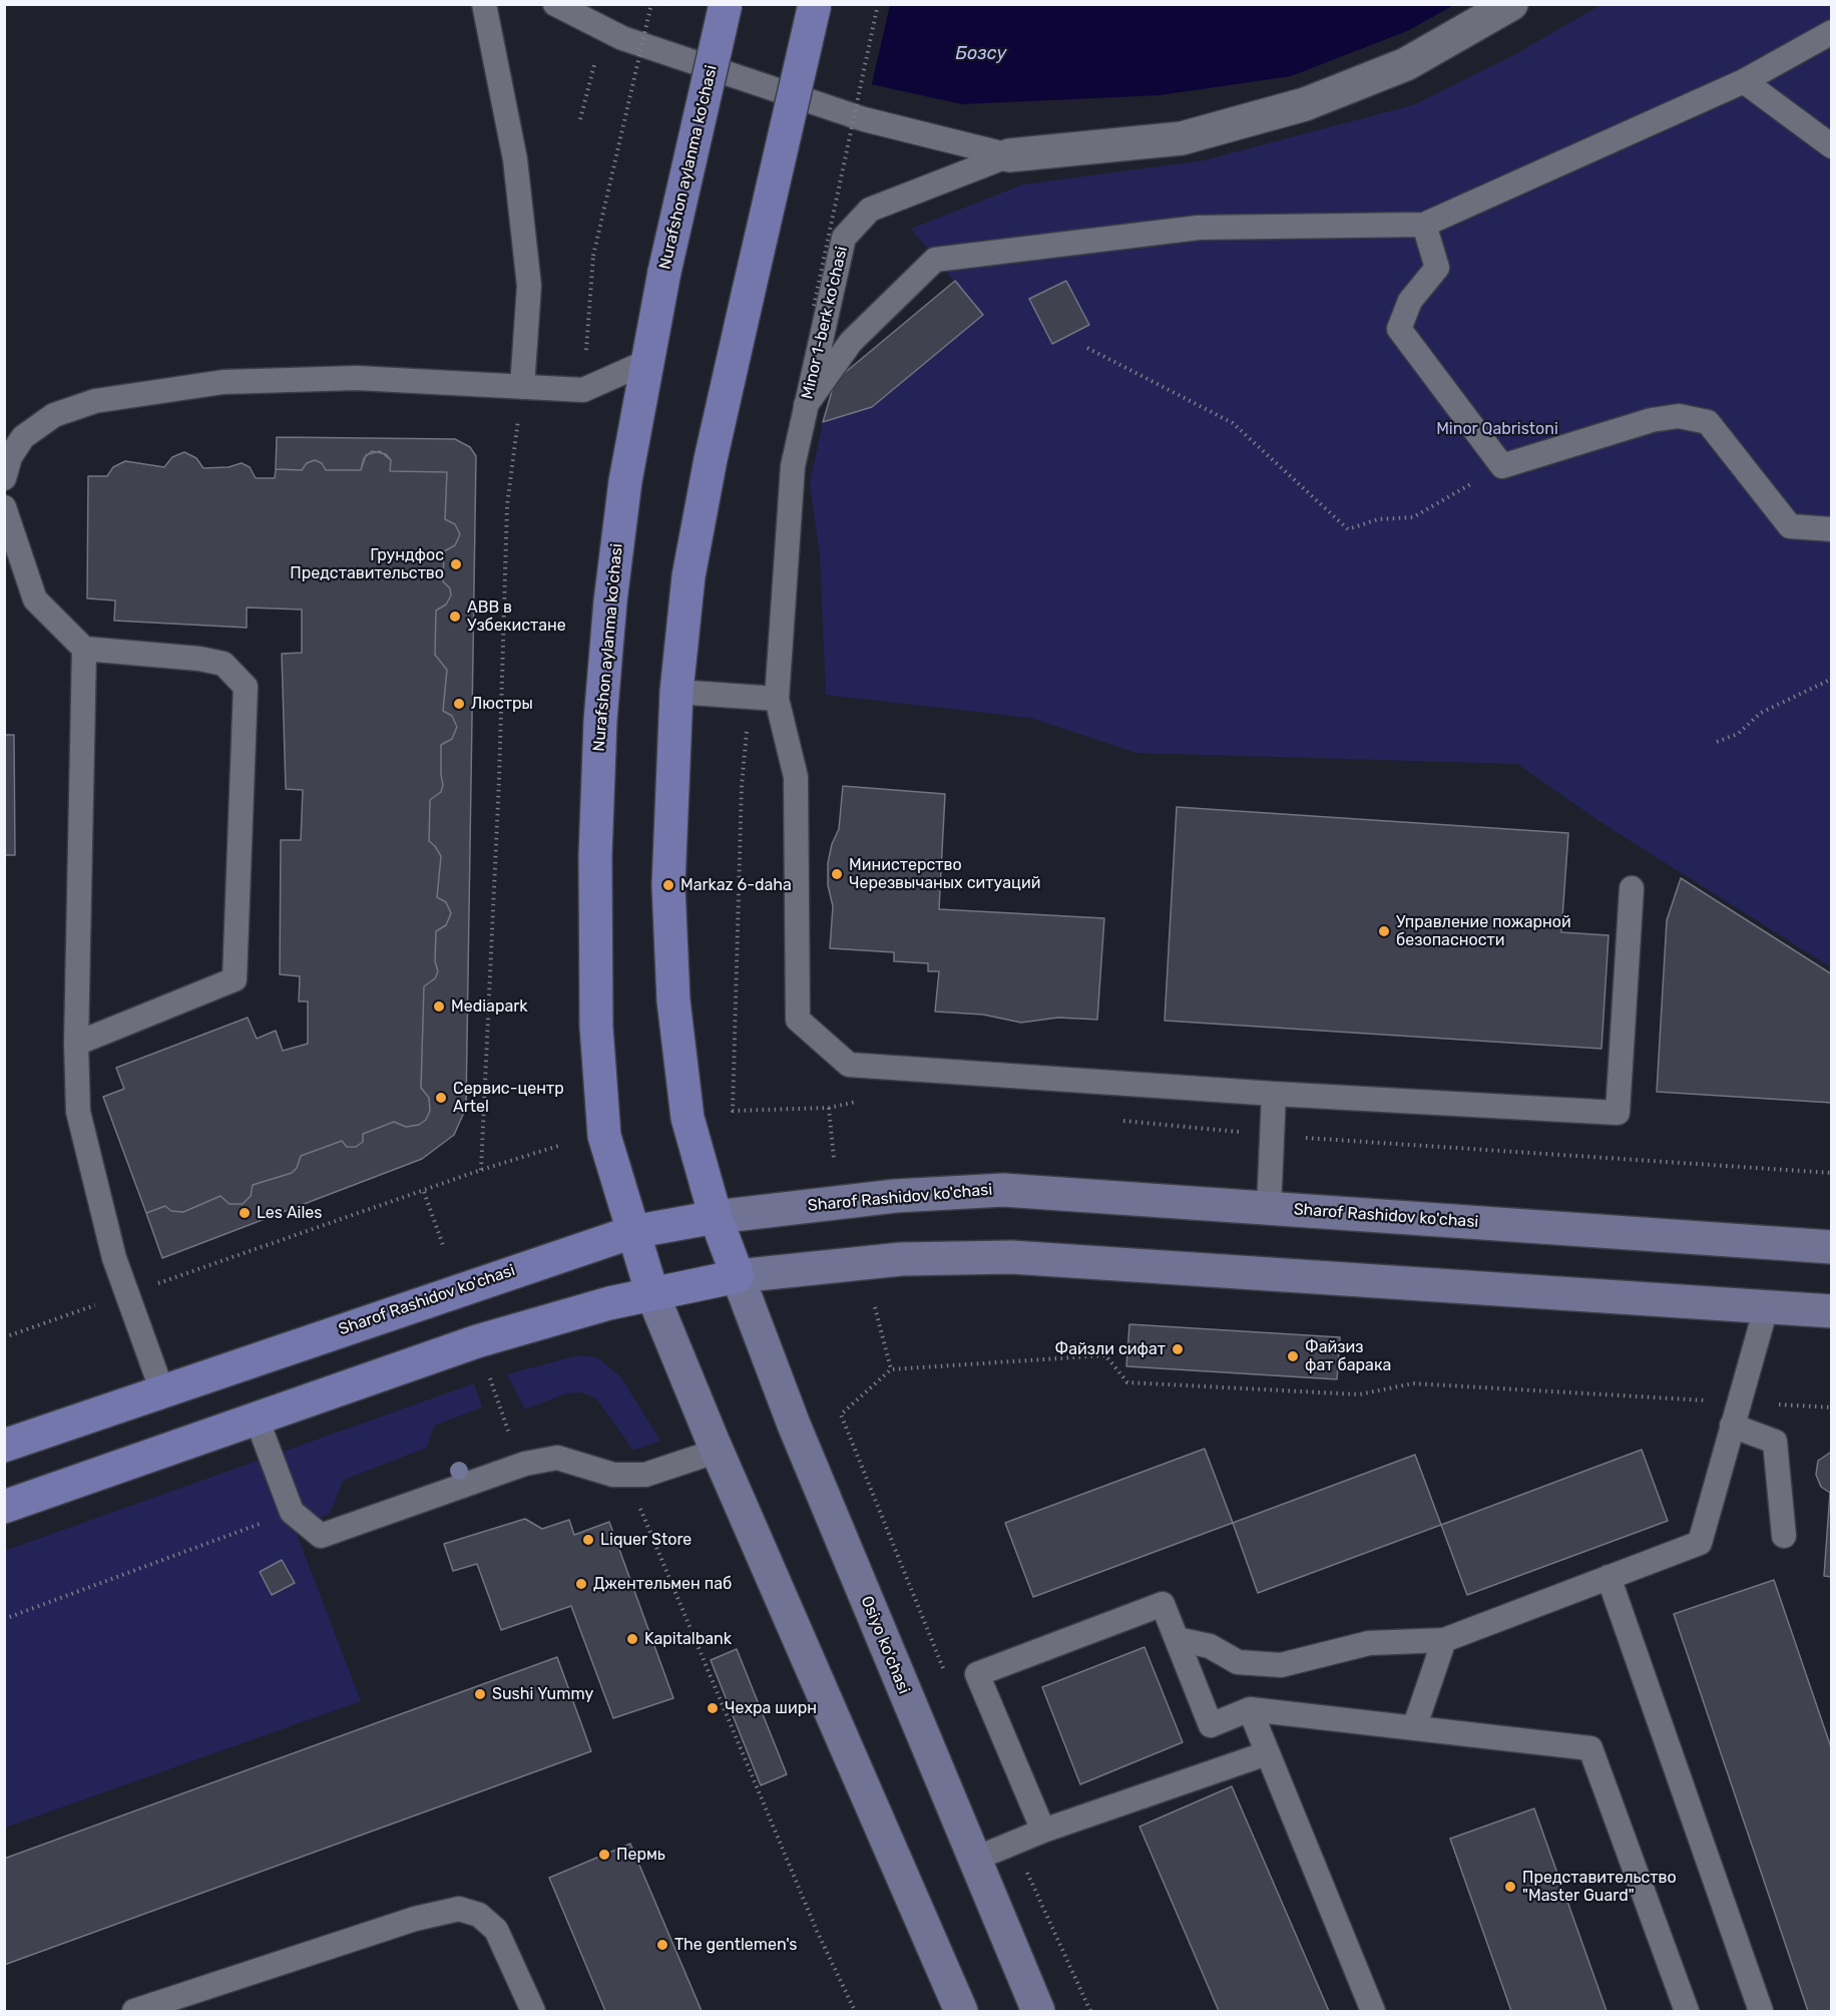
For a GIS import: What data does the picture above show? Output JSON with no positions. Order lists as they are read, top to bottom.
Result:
{
  "streets": {
    "main road": ["Nurafshon aylanma ko'chasi", "Sharof Rashidov ko'chasi", "Osiyo ko'chasi"],
    "street": ["Minor 1-berk ko'chasi"]
  },
  "crossings": [
    ["Nurafshon aylanma ko'chasi", "Sharof Rashidov ko'chasi"]
  ],
  "water": ["Бозсу"],
  "parks": ["Minor Qabristoni"],
  "places": [
    "Грундфос Представительство",
    "ABB в Узбекистане",
    "Люстры",
    "Министерство Черезвычаных ситуаций",
    "Markaz 6-daha",
    "Управление пожарной безопасности",
    "Mediapark",
    "Сервис-центр Artel",
    "Les Ailes",
    "Файзли сифат",
    "Файзиз фат барака",
    "Liquer Store",
    "Джентельмен паб",
    "Kapitalbank",
    "Sushi Yummy",
    "Чехра ширн",
    "Пермь",
    "Представительство \"Master Guard\"",
    "The gentlemen's"
  ]
}
